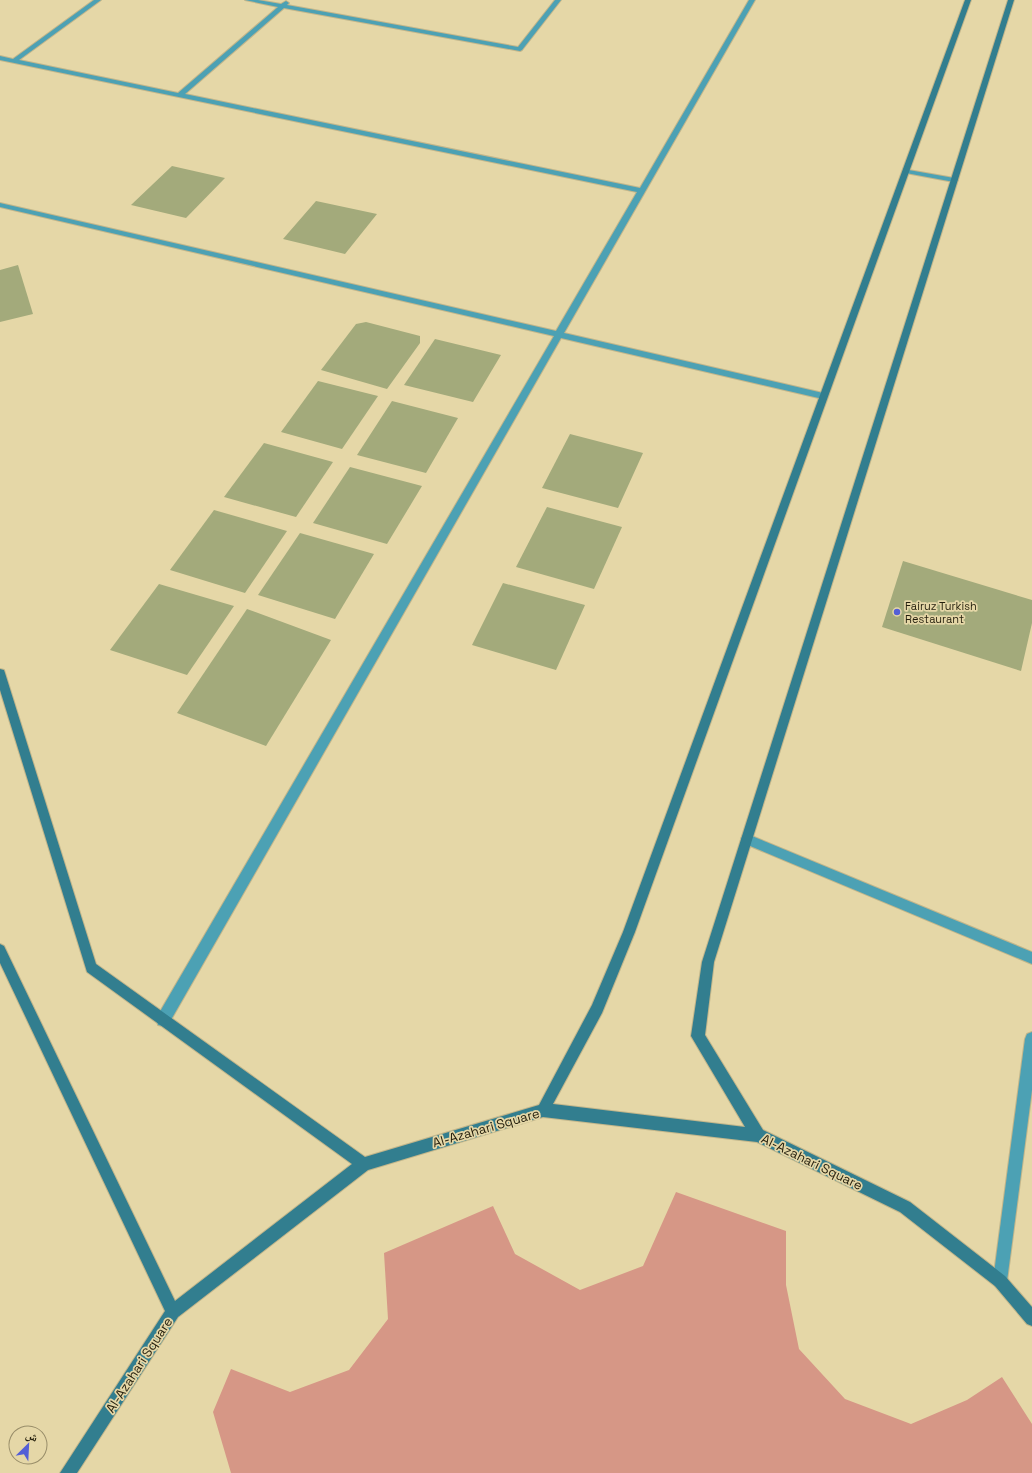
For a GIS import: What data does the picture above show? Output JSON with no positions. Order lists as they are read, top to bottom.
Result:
{
  "streets": {
    "main road": ["Al-Azahari Square"]
  },
  "places": ["Fairuz Turkish Restaurant"],
  "north": "top right"
}
